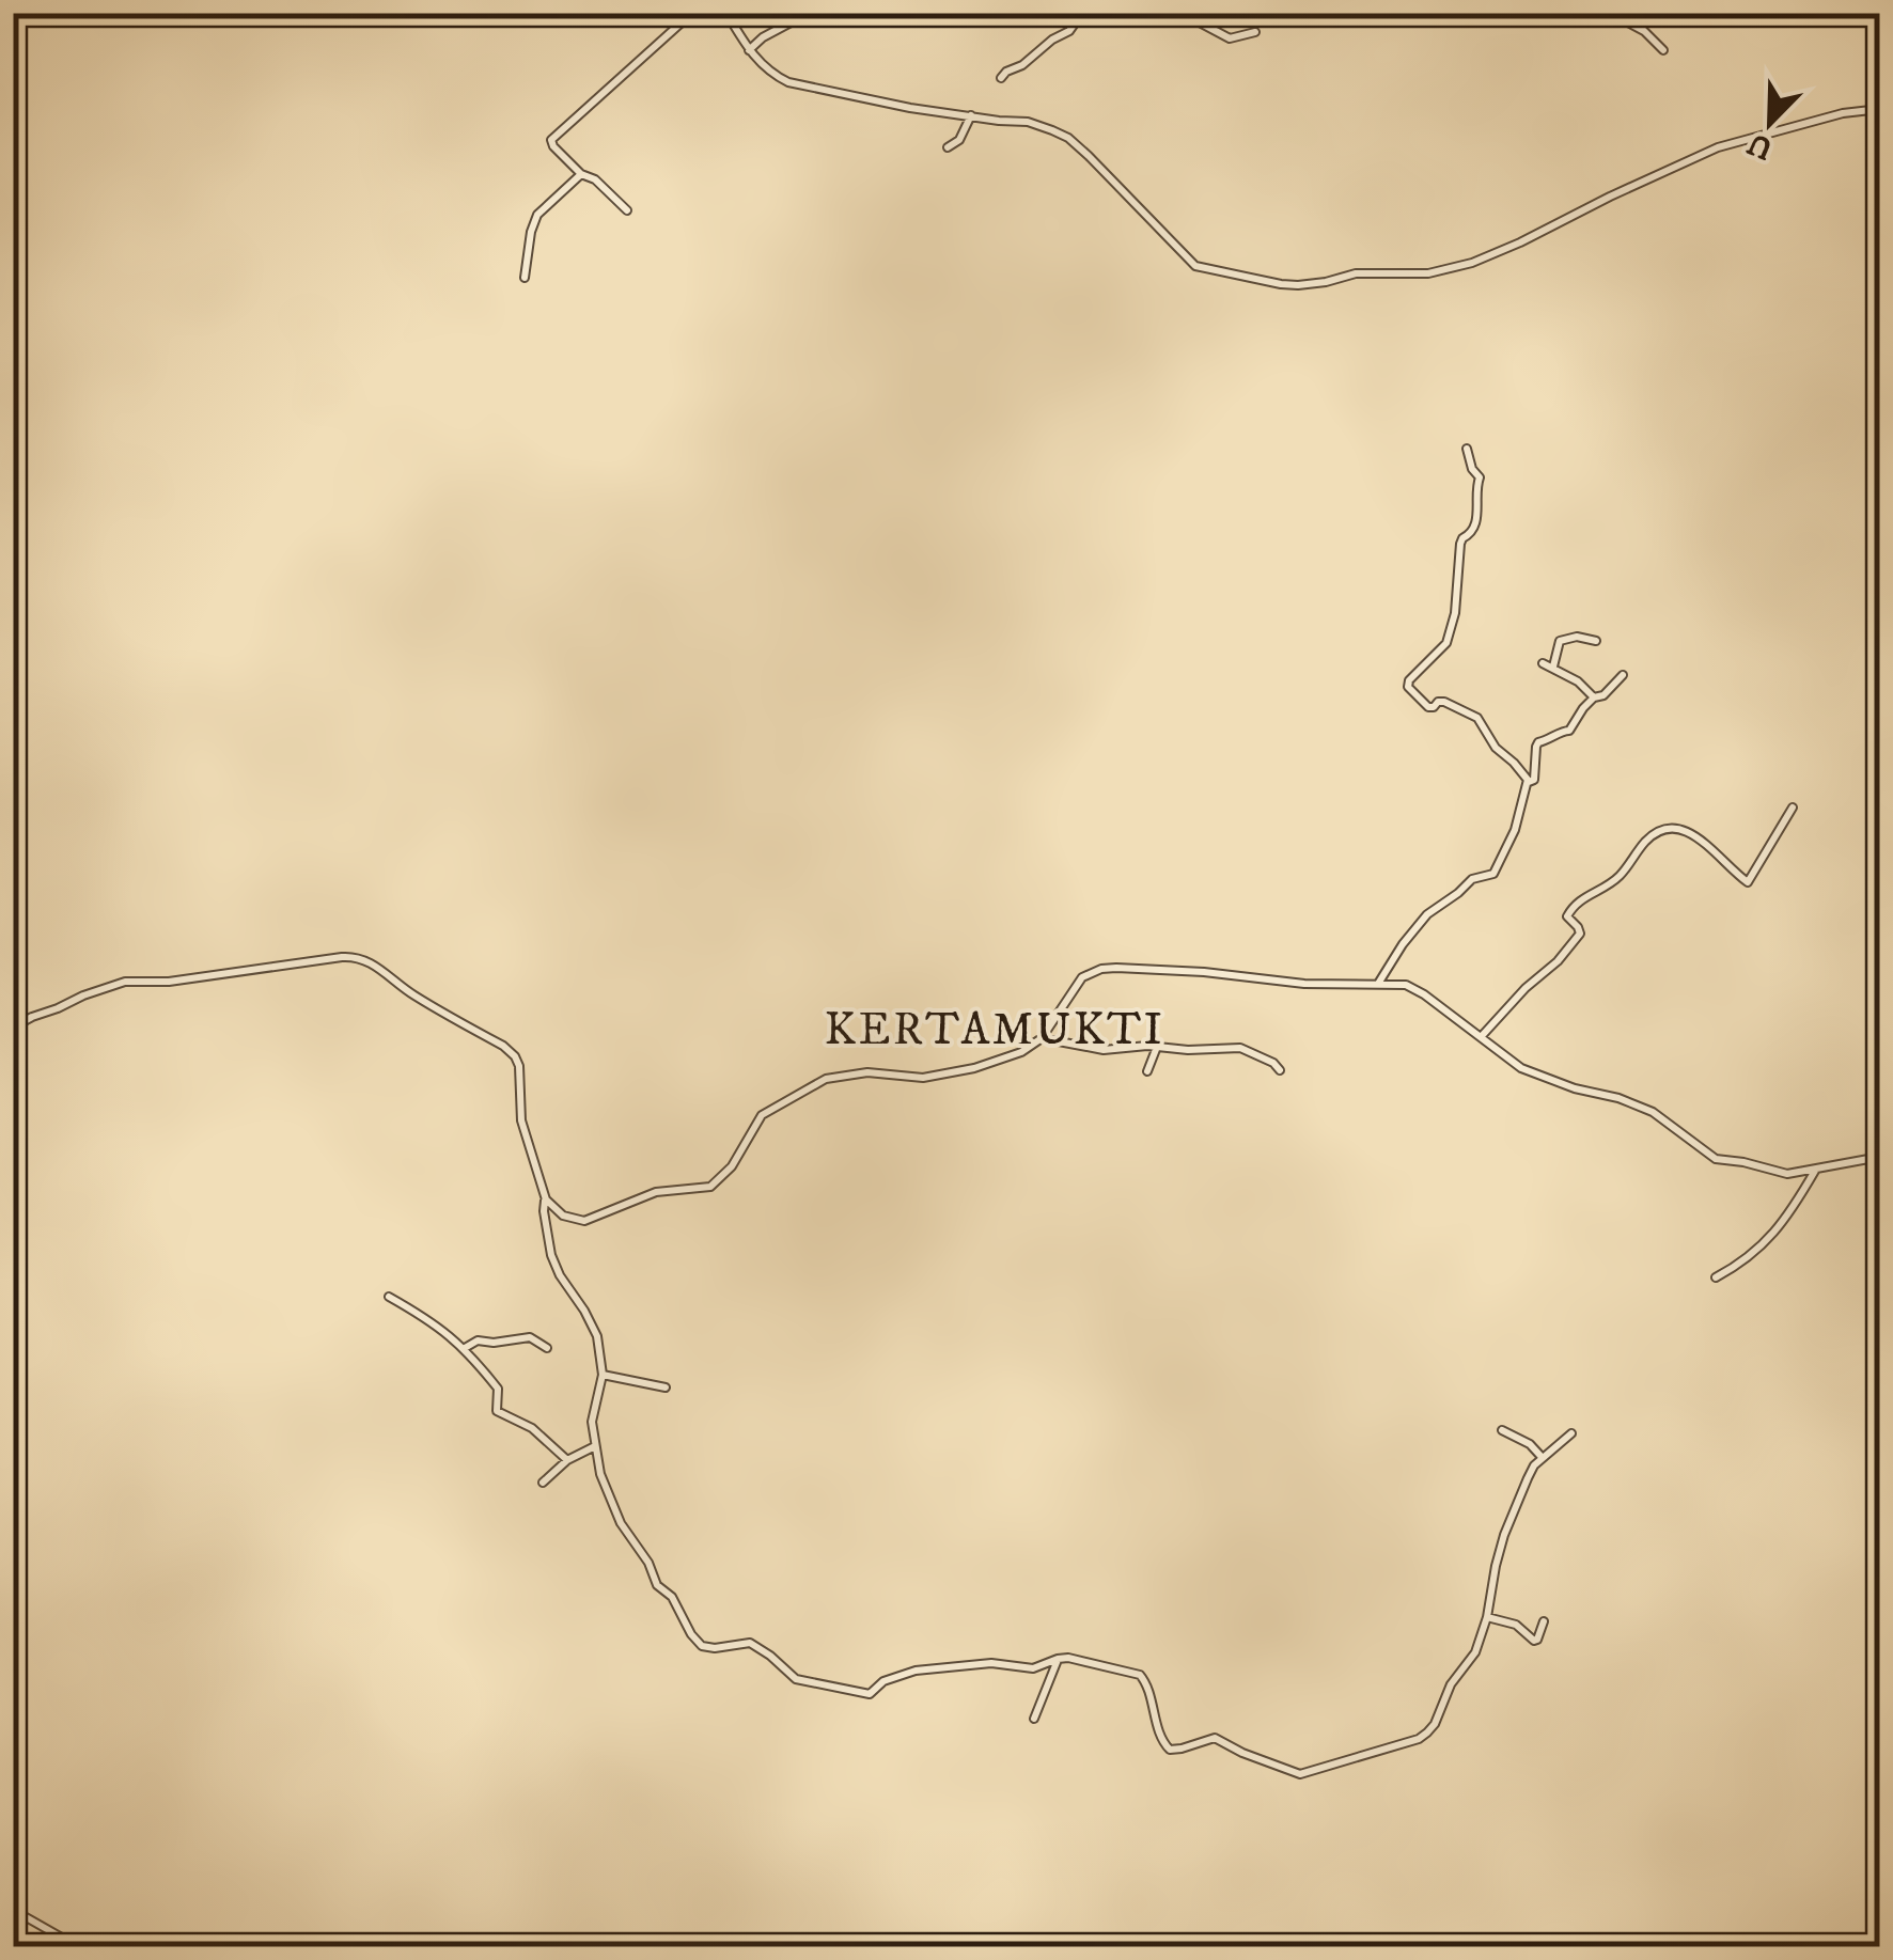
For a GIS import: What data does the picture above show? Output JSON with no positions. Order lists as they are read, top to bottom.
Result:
{
  "districts": ["KERTAMUKTI"],
  "north": "bottom left"
}
